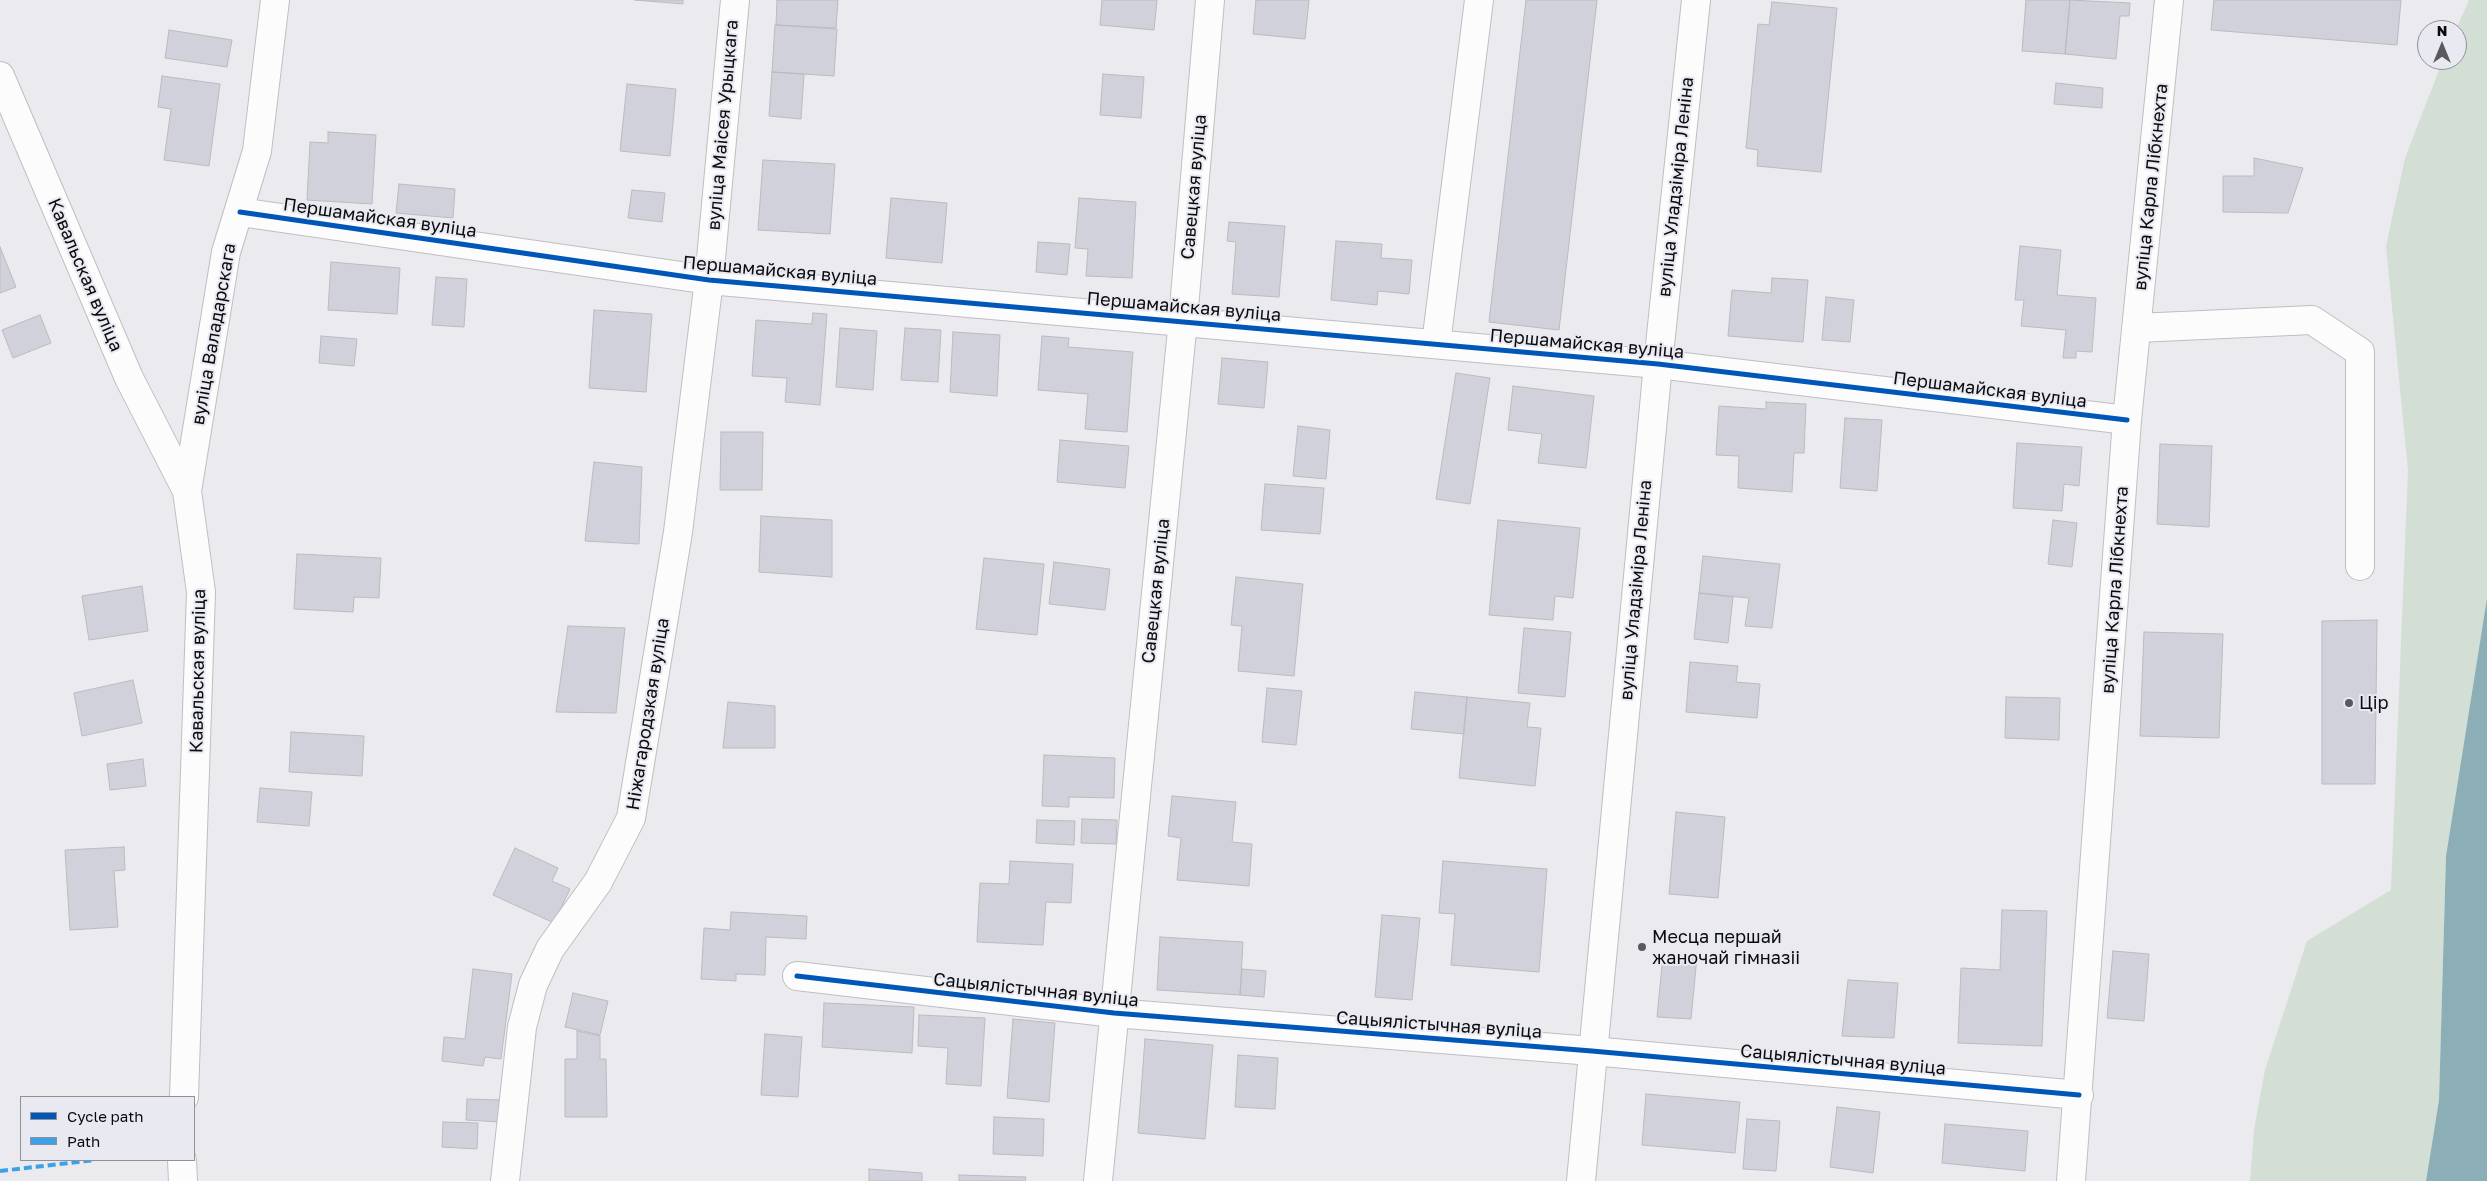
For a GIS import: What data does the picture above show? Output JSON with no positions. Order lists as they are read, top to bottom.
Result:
{
  "streets": {
    "street": [
      "вуліца Маісея Урыцкага",
      "Савецкая вуліца",
      "вуліца Уладзіміра Леніна",
      "вуліца Карла Лібкнехта",
      "Першамайская вуліца",
      "Кавальская вуліца",
      "вуліца Валадарскага",
      "Ніжагародзкая вуліца",
      "Сацыялістычная вуліца"
    ]
  },
  "crossings": [
    ["вуліца Маісея Урыцкага", "Першамайская вуліца"],
    ["вуліца Маісея Урыцкага", "Ніжагародзкая вуліца"],
    ["Савецкая вуліца", "Першамайская вуліца"],
    ["Савецкая вуліца", "Сацыялістычная вуліца"],
    ["вуліца Уладзіміра Леніна", "Першамайская вуліца"],
    ["вуліца Уладзіміра Леніна", "Сацыялістычная вуліца"],
    ["вуліца Карла Лібкнехта", "Першамайская вуліца"],
    ["вуліца Карла Лібкнехта", "Сацыялістычная вуліца"],
    ["Першамайская вуліца", "вуліца Валадарскага"],
    ["Першамайская вуліца", "Ніжагародзкая вуліца"],
    ["Кавальская вуліца", "вуліца Валадарскага"]
  ],
  "places": ["Цір", "Месца першай жаночай гімназіі"],
  "legend": ["Cycle path", "Path"],
  "north": "top"
}
